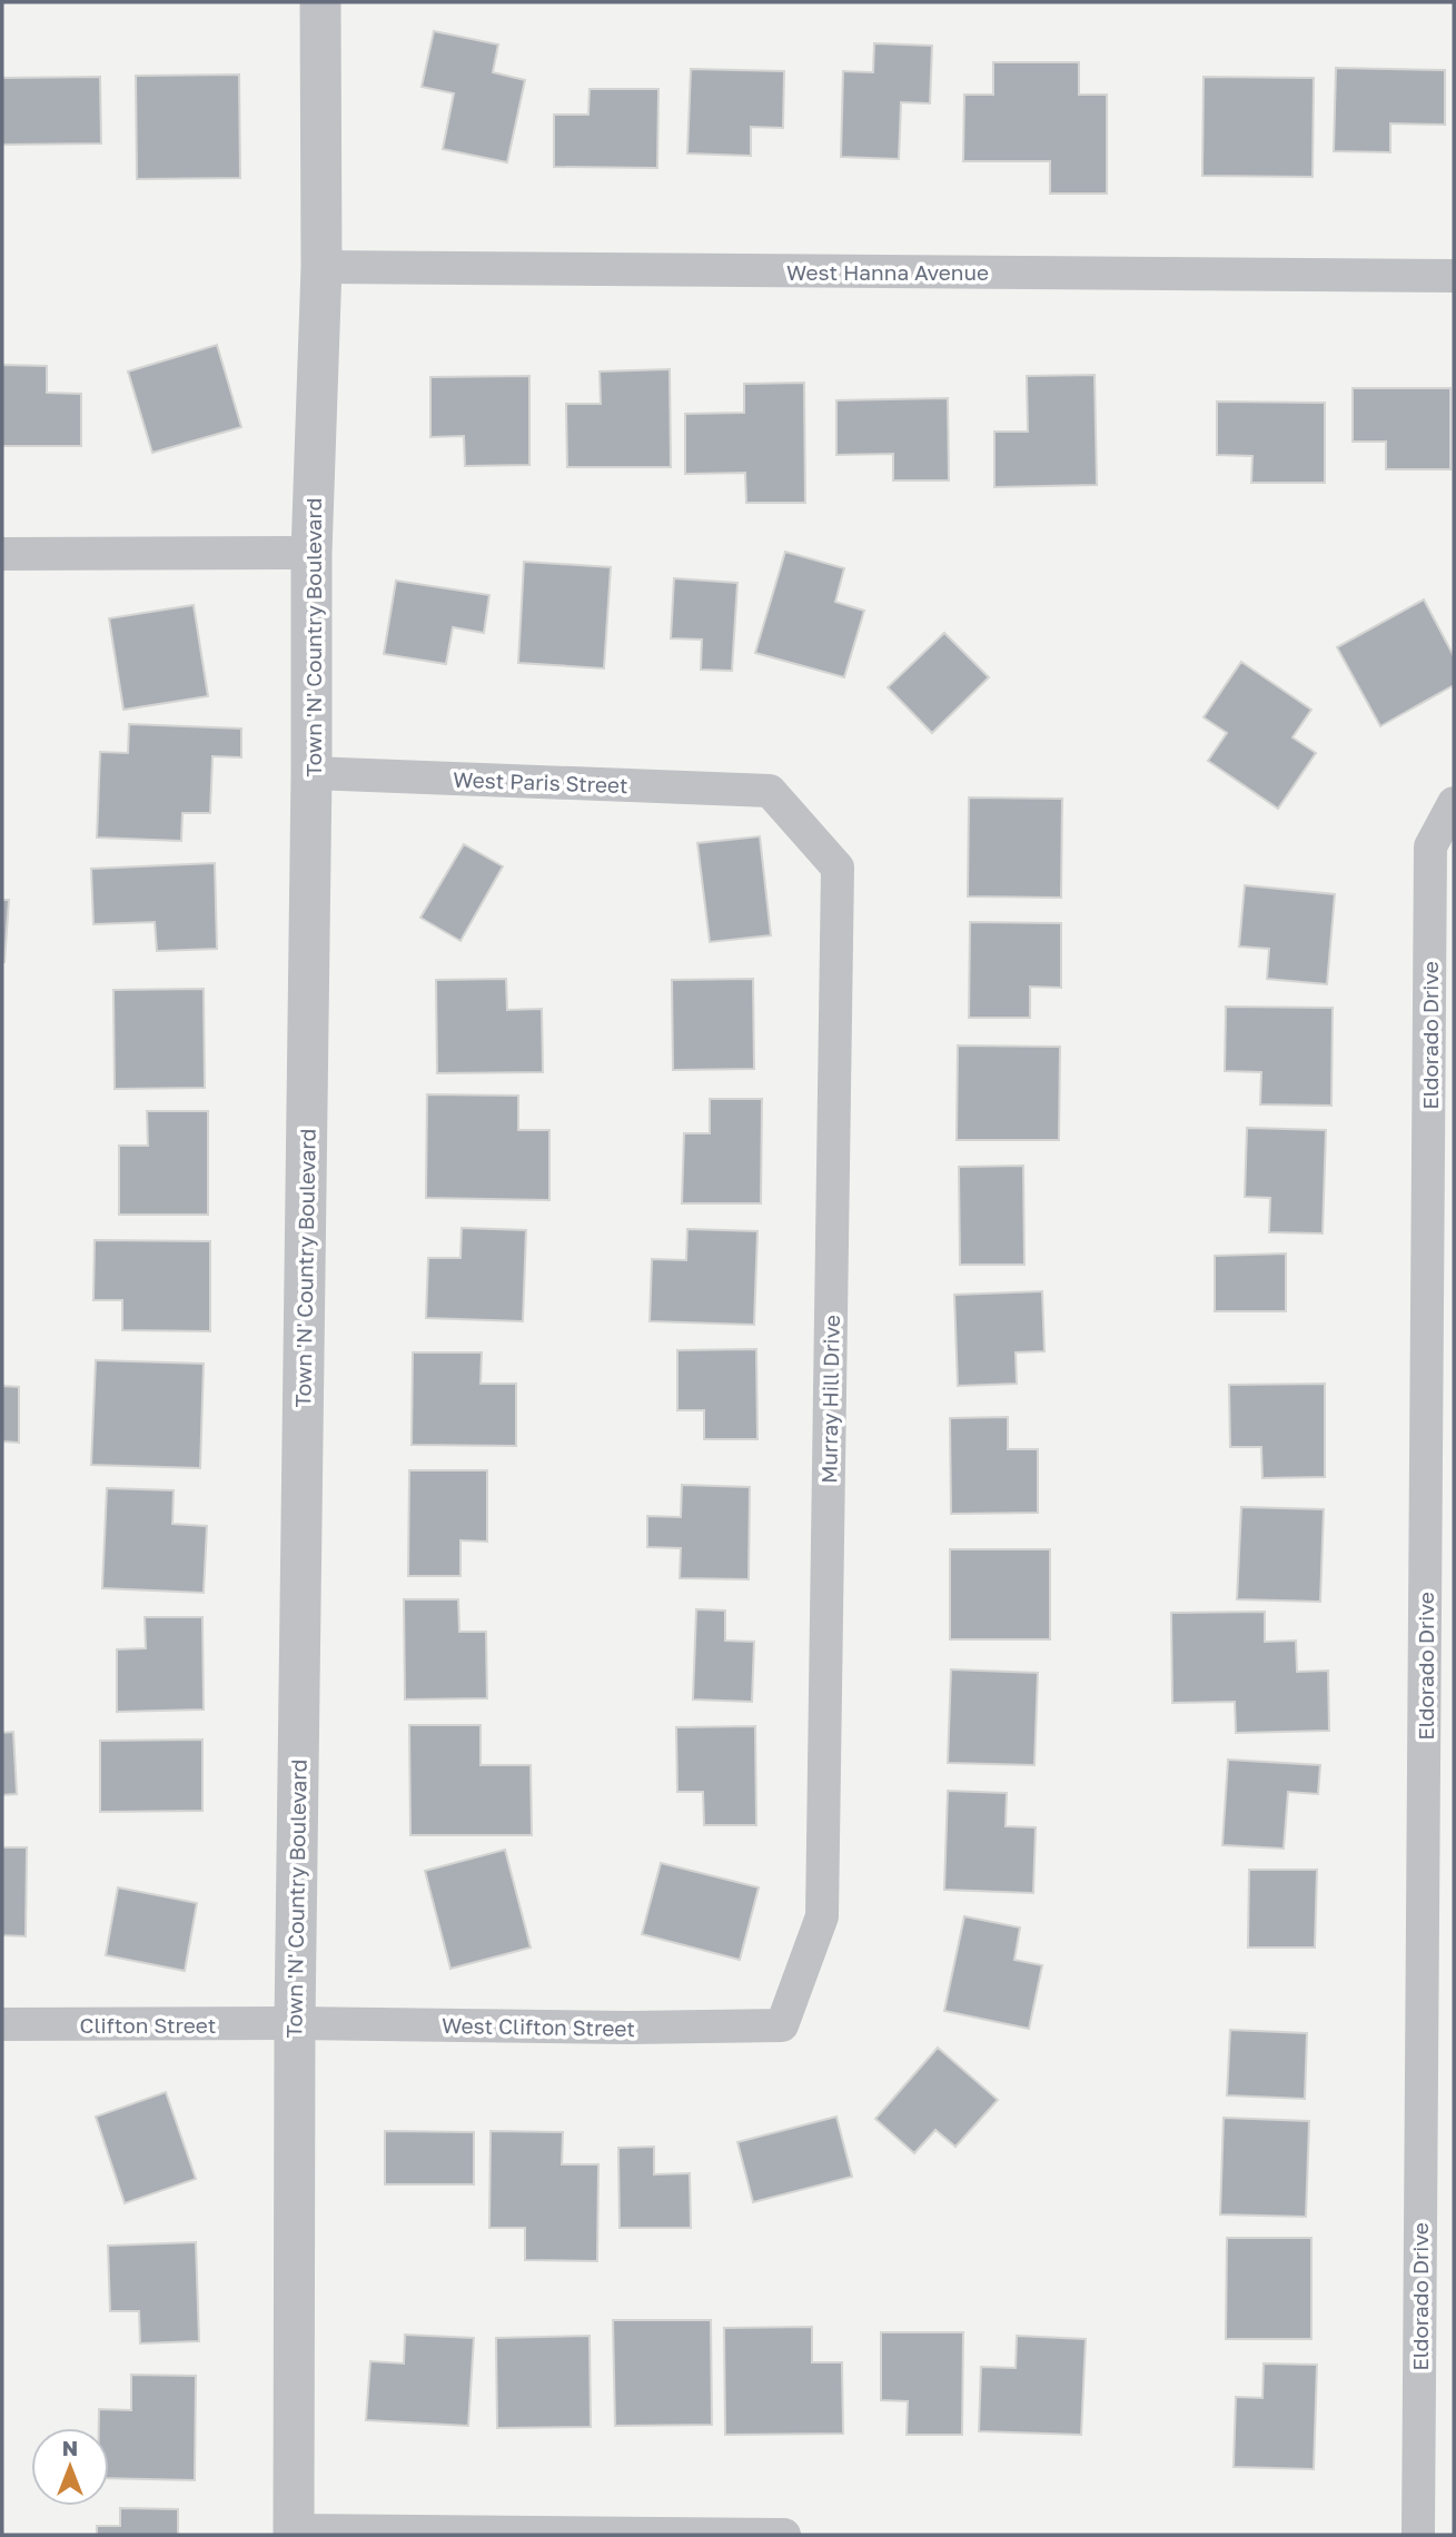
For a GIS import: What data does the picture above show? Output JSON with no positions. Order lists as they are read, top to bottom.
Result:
{
  "streets": {
    "street": [
      "West Hanna Avenue",
      "Town 'N' Country Boulevard",
      "West Paris Street",
      "Eldorado Drive",
      "Murray Hill Drive",
      "Clifton Street",
      "West Clifton Street"
    ]
  },
  "crossings": [
    ["West Hanna Avenue", "Town 'N' Country Boulevard"],
    ["Town 'N' Country Boulevard", "West Paris Street"],
    ["Town 'N' Country Boulevard", "Clifton Street"],
    ["Town 'N' Country Boulevard", "West Clifton Street"],
    ["West Paris Street", "Murray Hill Drive"],
    ["Murray Hill Drive", "West Clifton Street"],
    ["Clifton Street", "West Clifton Street"]
  ],
  "north": "top"
}
